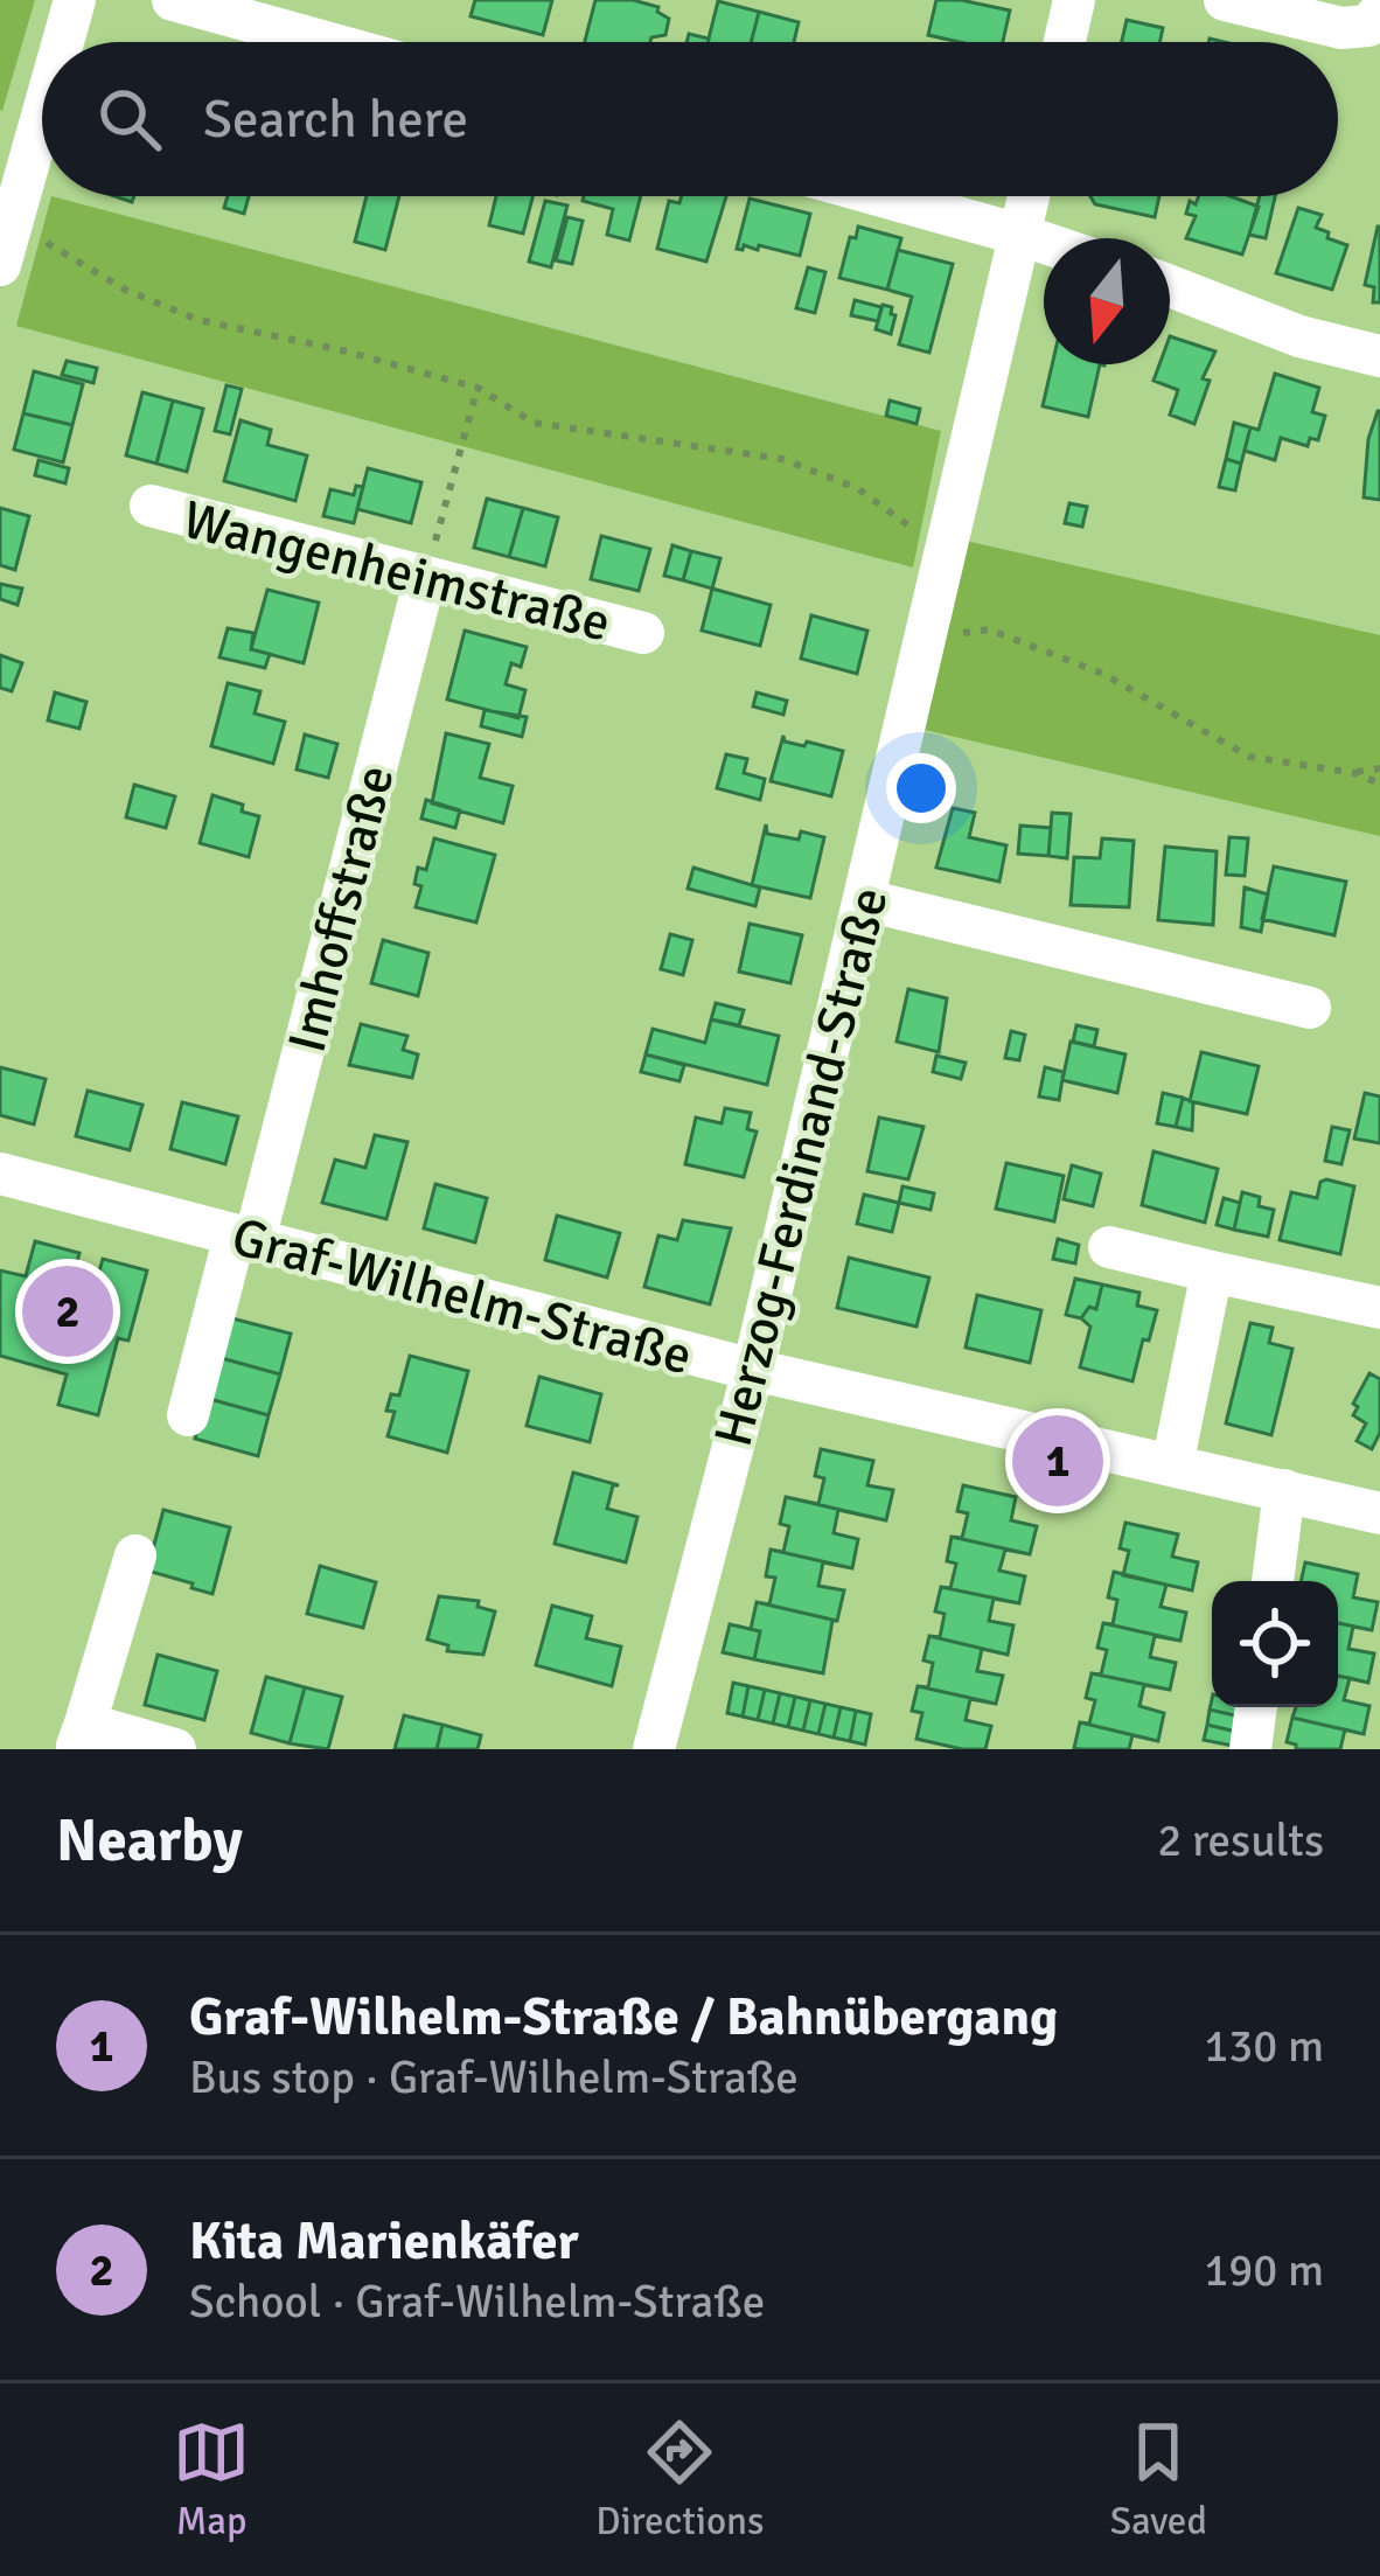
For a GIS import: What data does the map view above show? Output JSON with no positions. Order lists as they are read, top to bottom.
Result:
{
  "streets": {
    "street": [
      "Wangenheimstraße",
      "Imhoffstraße",
      "Herzog-Ferdinand-Straße",
      "Graf-Wilhelm-Straße"
    ]
  },
  "crossings": [
    ["Wangenheimstraße", "Imhoffstraße"],
    ["Imhoffstraße", "Graf-Wilhelm-Straße"],
    ["Herzog-Ferdinand-Straße", "Graf-Wilhelm-Straße"]
  ],
  "north": "bottom",
  "page": {
    "search": "Search here",
    "pins": ["2", "1"],
    "heading": ["Nearby", "2 results"],
    "list": [
      {
        "mark": "1",
        "name": "Graf-Wilhelm-Straße / Bahnübergang",
        "note": "Bus stop · Graf-Wilhelm-Straße",
        "value": "130 m"
      },
      {
        "mark": "2",
        "name": "Kita Marienkäfer",
        "note": "School · Graf-Wilhelm-Straße",
        "value": "190 m"
      }
    ],
    "nav": ["Map", "Directions", "Saved"]
  }
}
